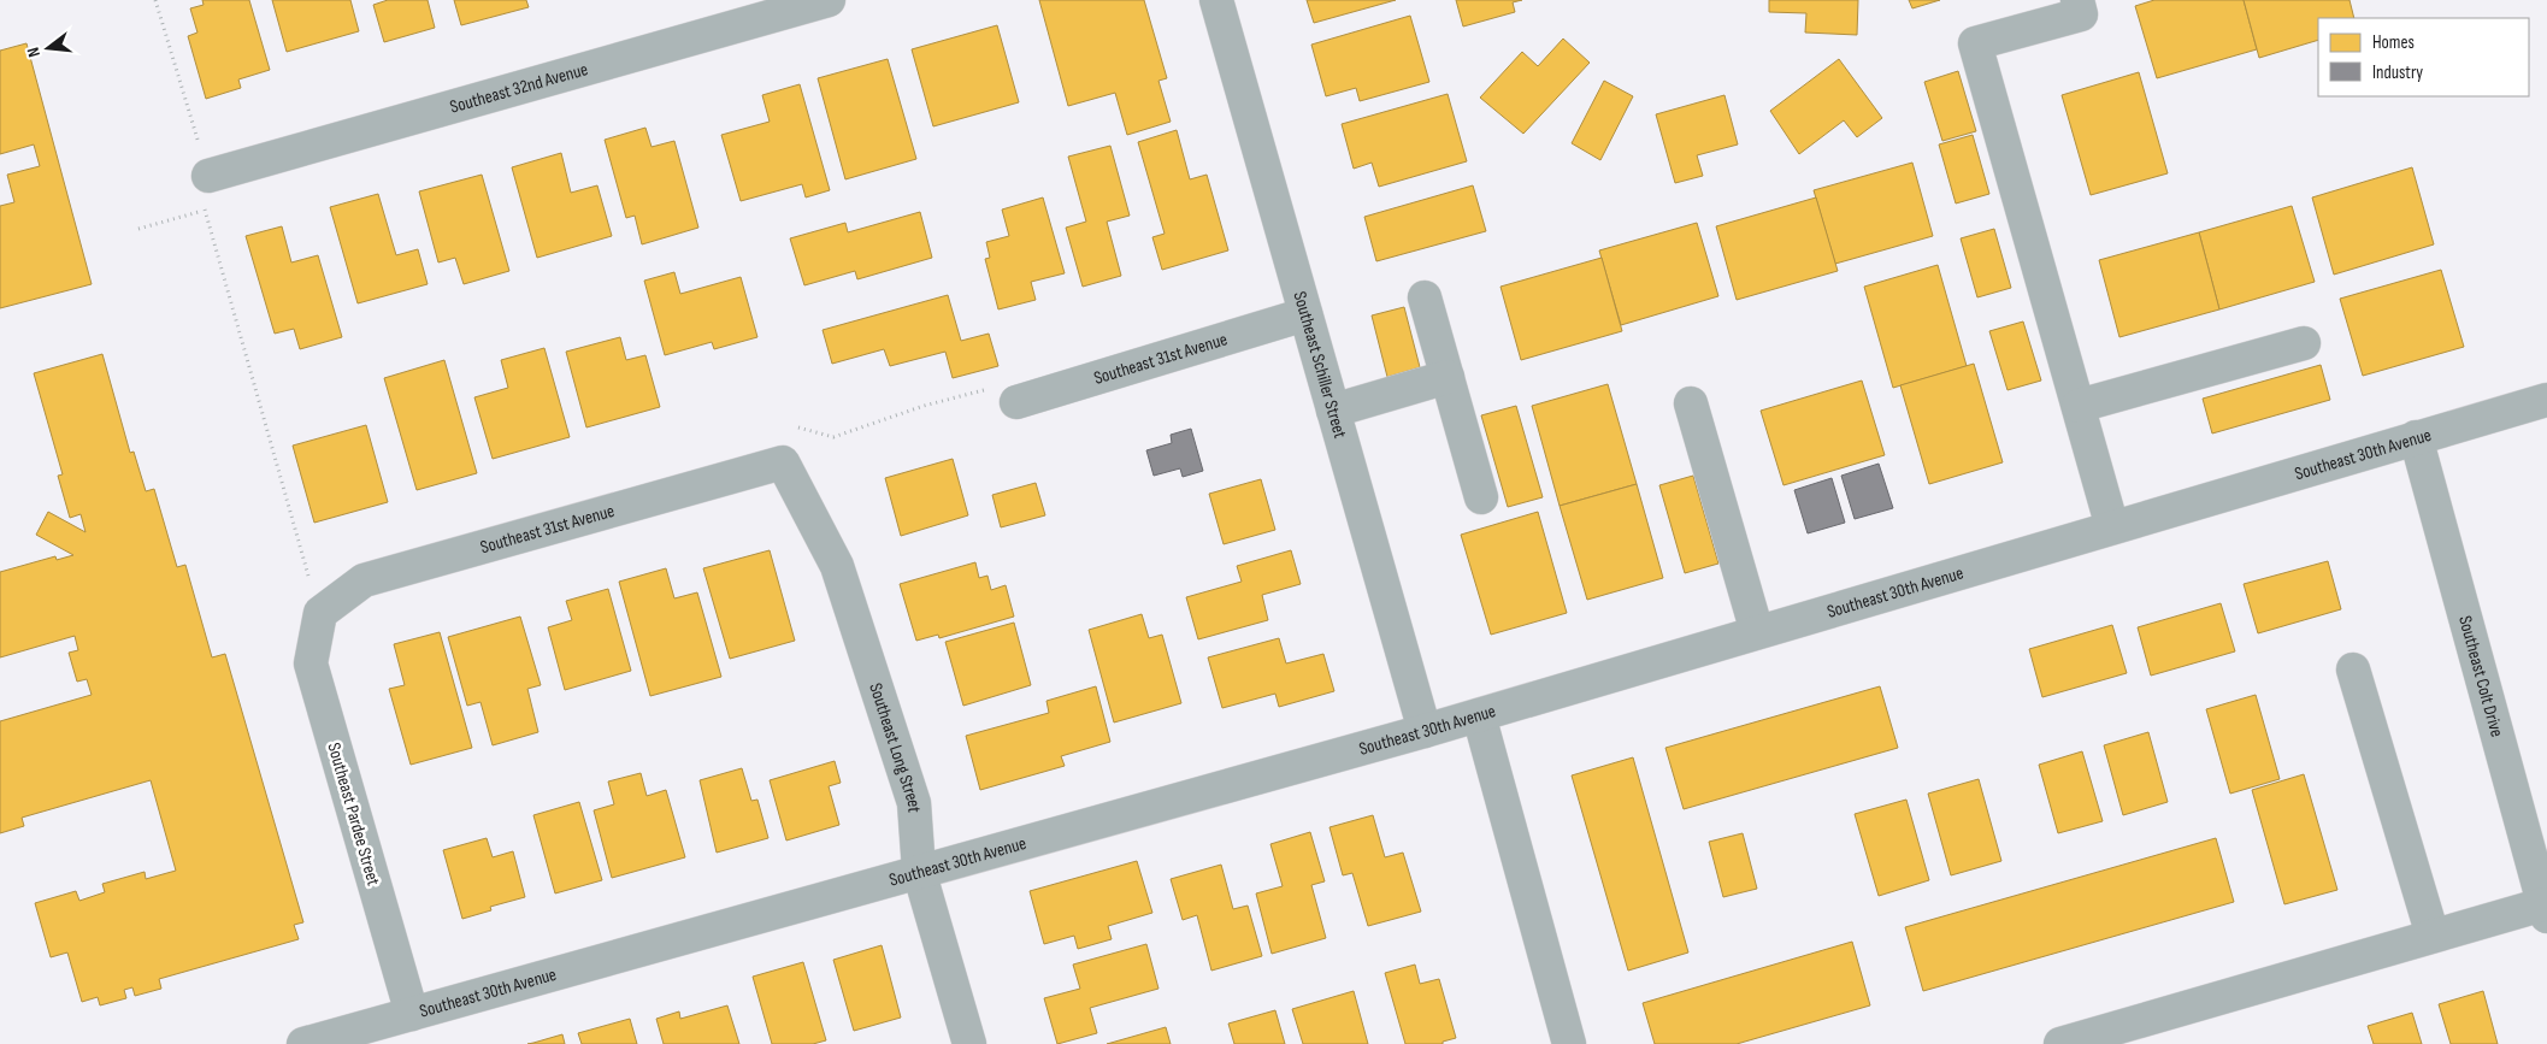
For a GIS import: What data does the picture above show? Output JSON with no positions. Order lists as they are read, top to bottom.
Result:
{
  "streets": {
    "street": [
      "Southeast 32nd Avenue",
      "Southeast 31st Avenue",
      "Southeast Schiller Street",
      "Southeast 30th Avenue",
      "Southeast Colt Drive",
      "Southeast Long Street",
      "Southeast Pardee Street"
    ]
  },
  "crossings": [
    ["Southeast 31st Avenue", "Southeast Schiller Street"],
    ["Southeast 31st Avenue", "Southeast Long Street"],
    ["Southeast 31st Avenue", "Southeast Pardee Street"],
    ["Southeast Schiller Street", "Southeast 30th Avenue"],
    ["Southeast 30th Avenue", "Southeast Colt Drive"],
    ["Southeast 30th Avenue", "Southeast Long Street"],
    ["Southeast 30th Avenue", "Southeast Pardee Street"]
  ],
  "legend": ["Homes", "Industry"],
  "north": "left"
}
